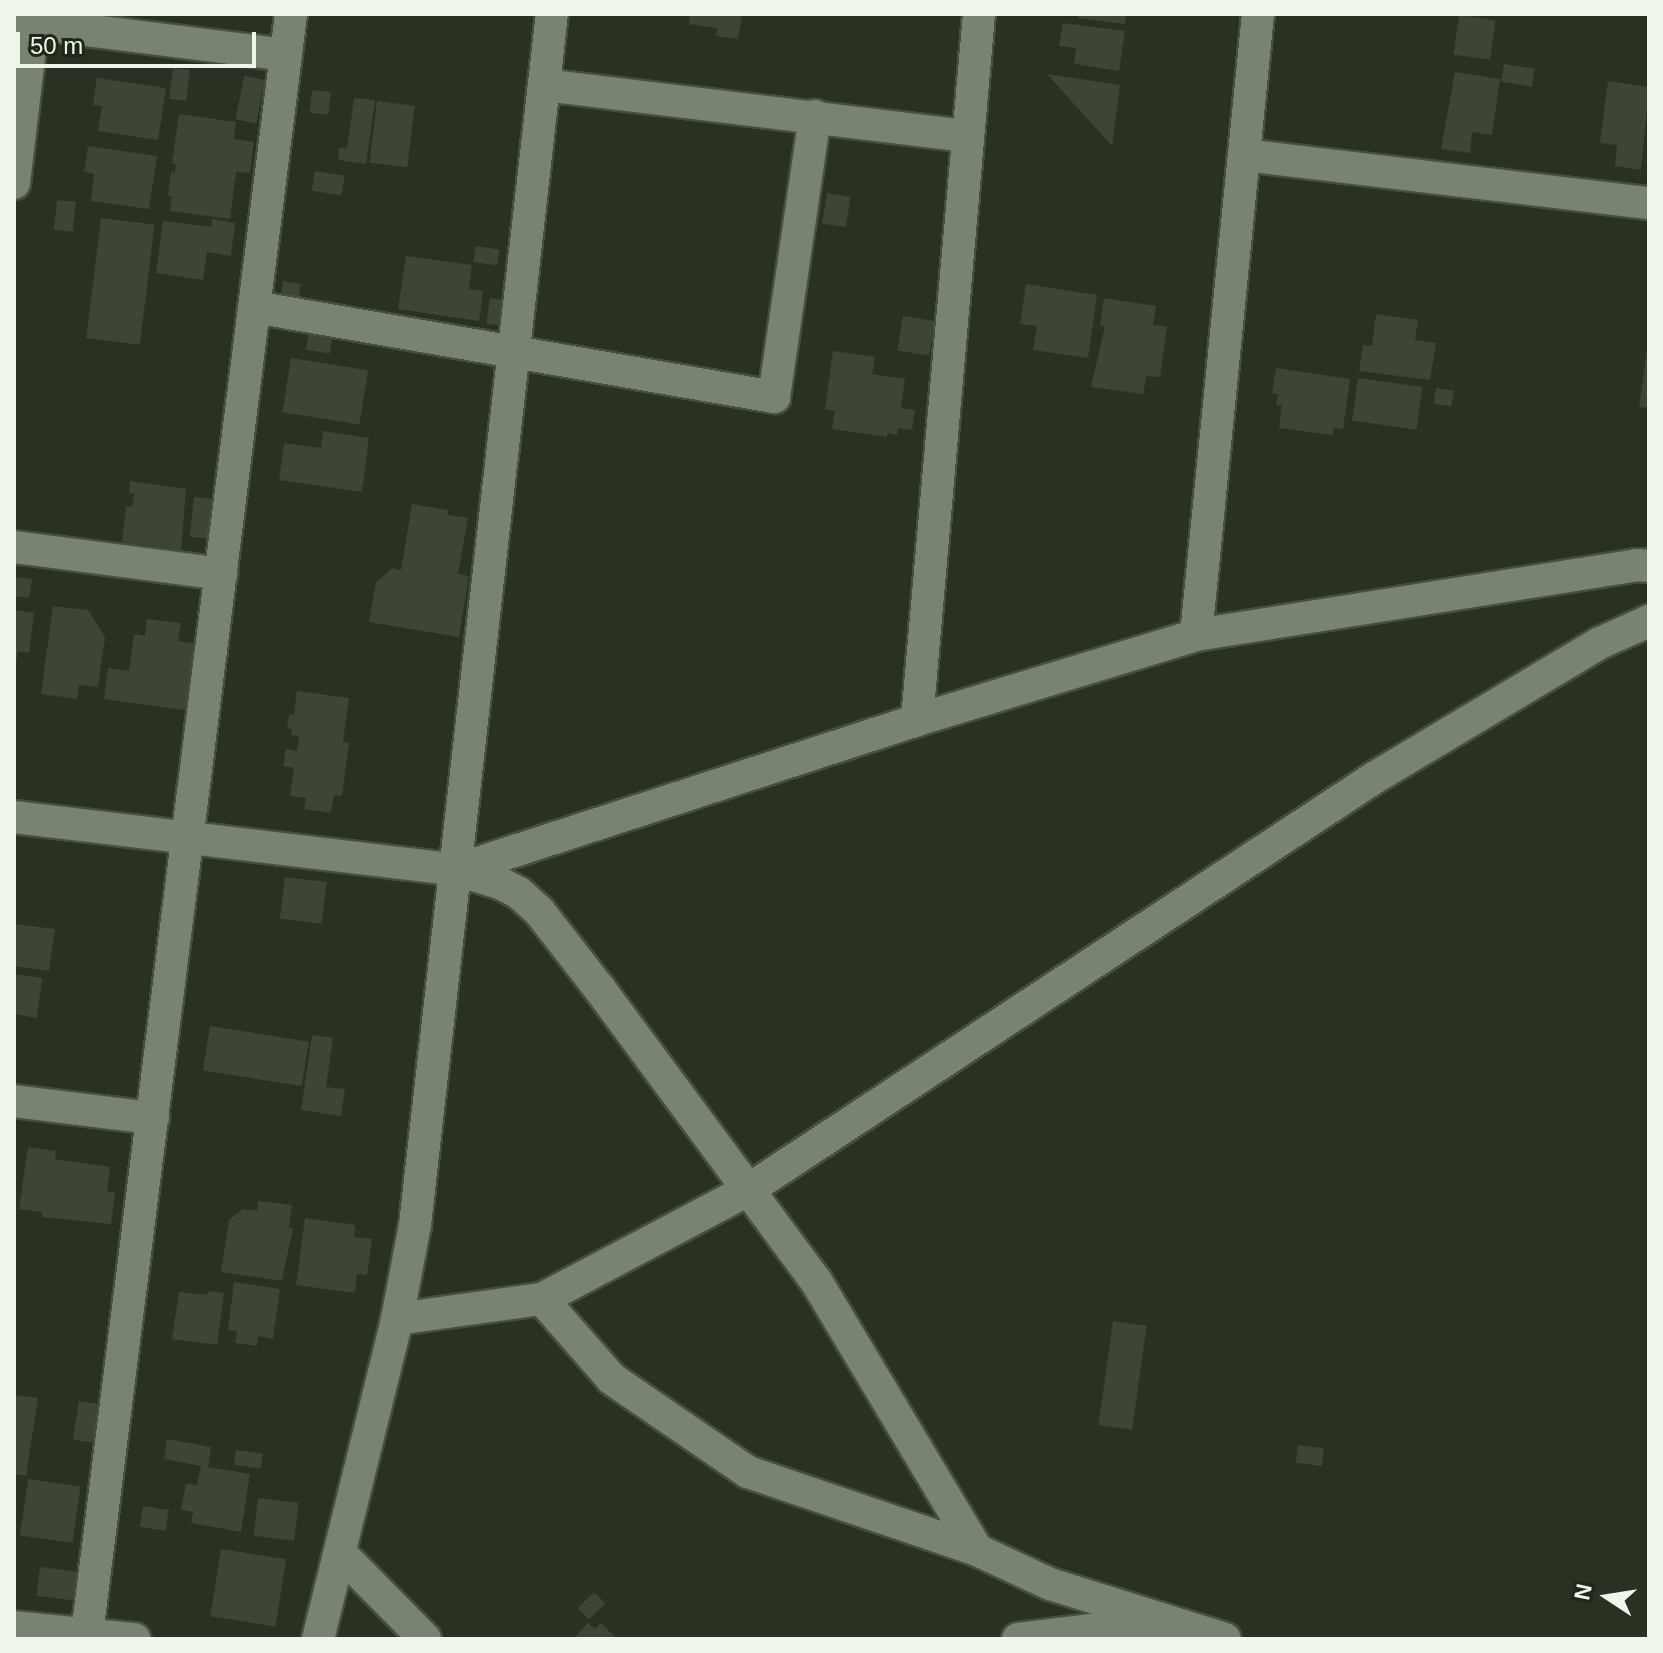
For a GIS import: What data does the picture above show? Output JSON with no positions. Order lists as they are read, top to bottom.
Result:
{
  "scale_bar": "50 m",
  "north": "left"
}
